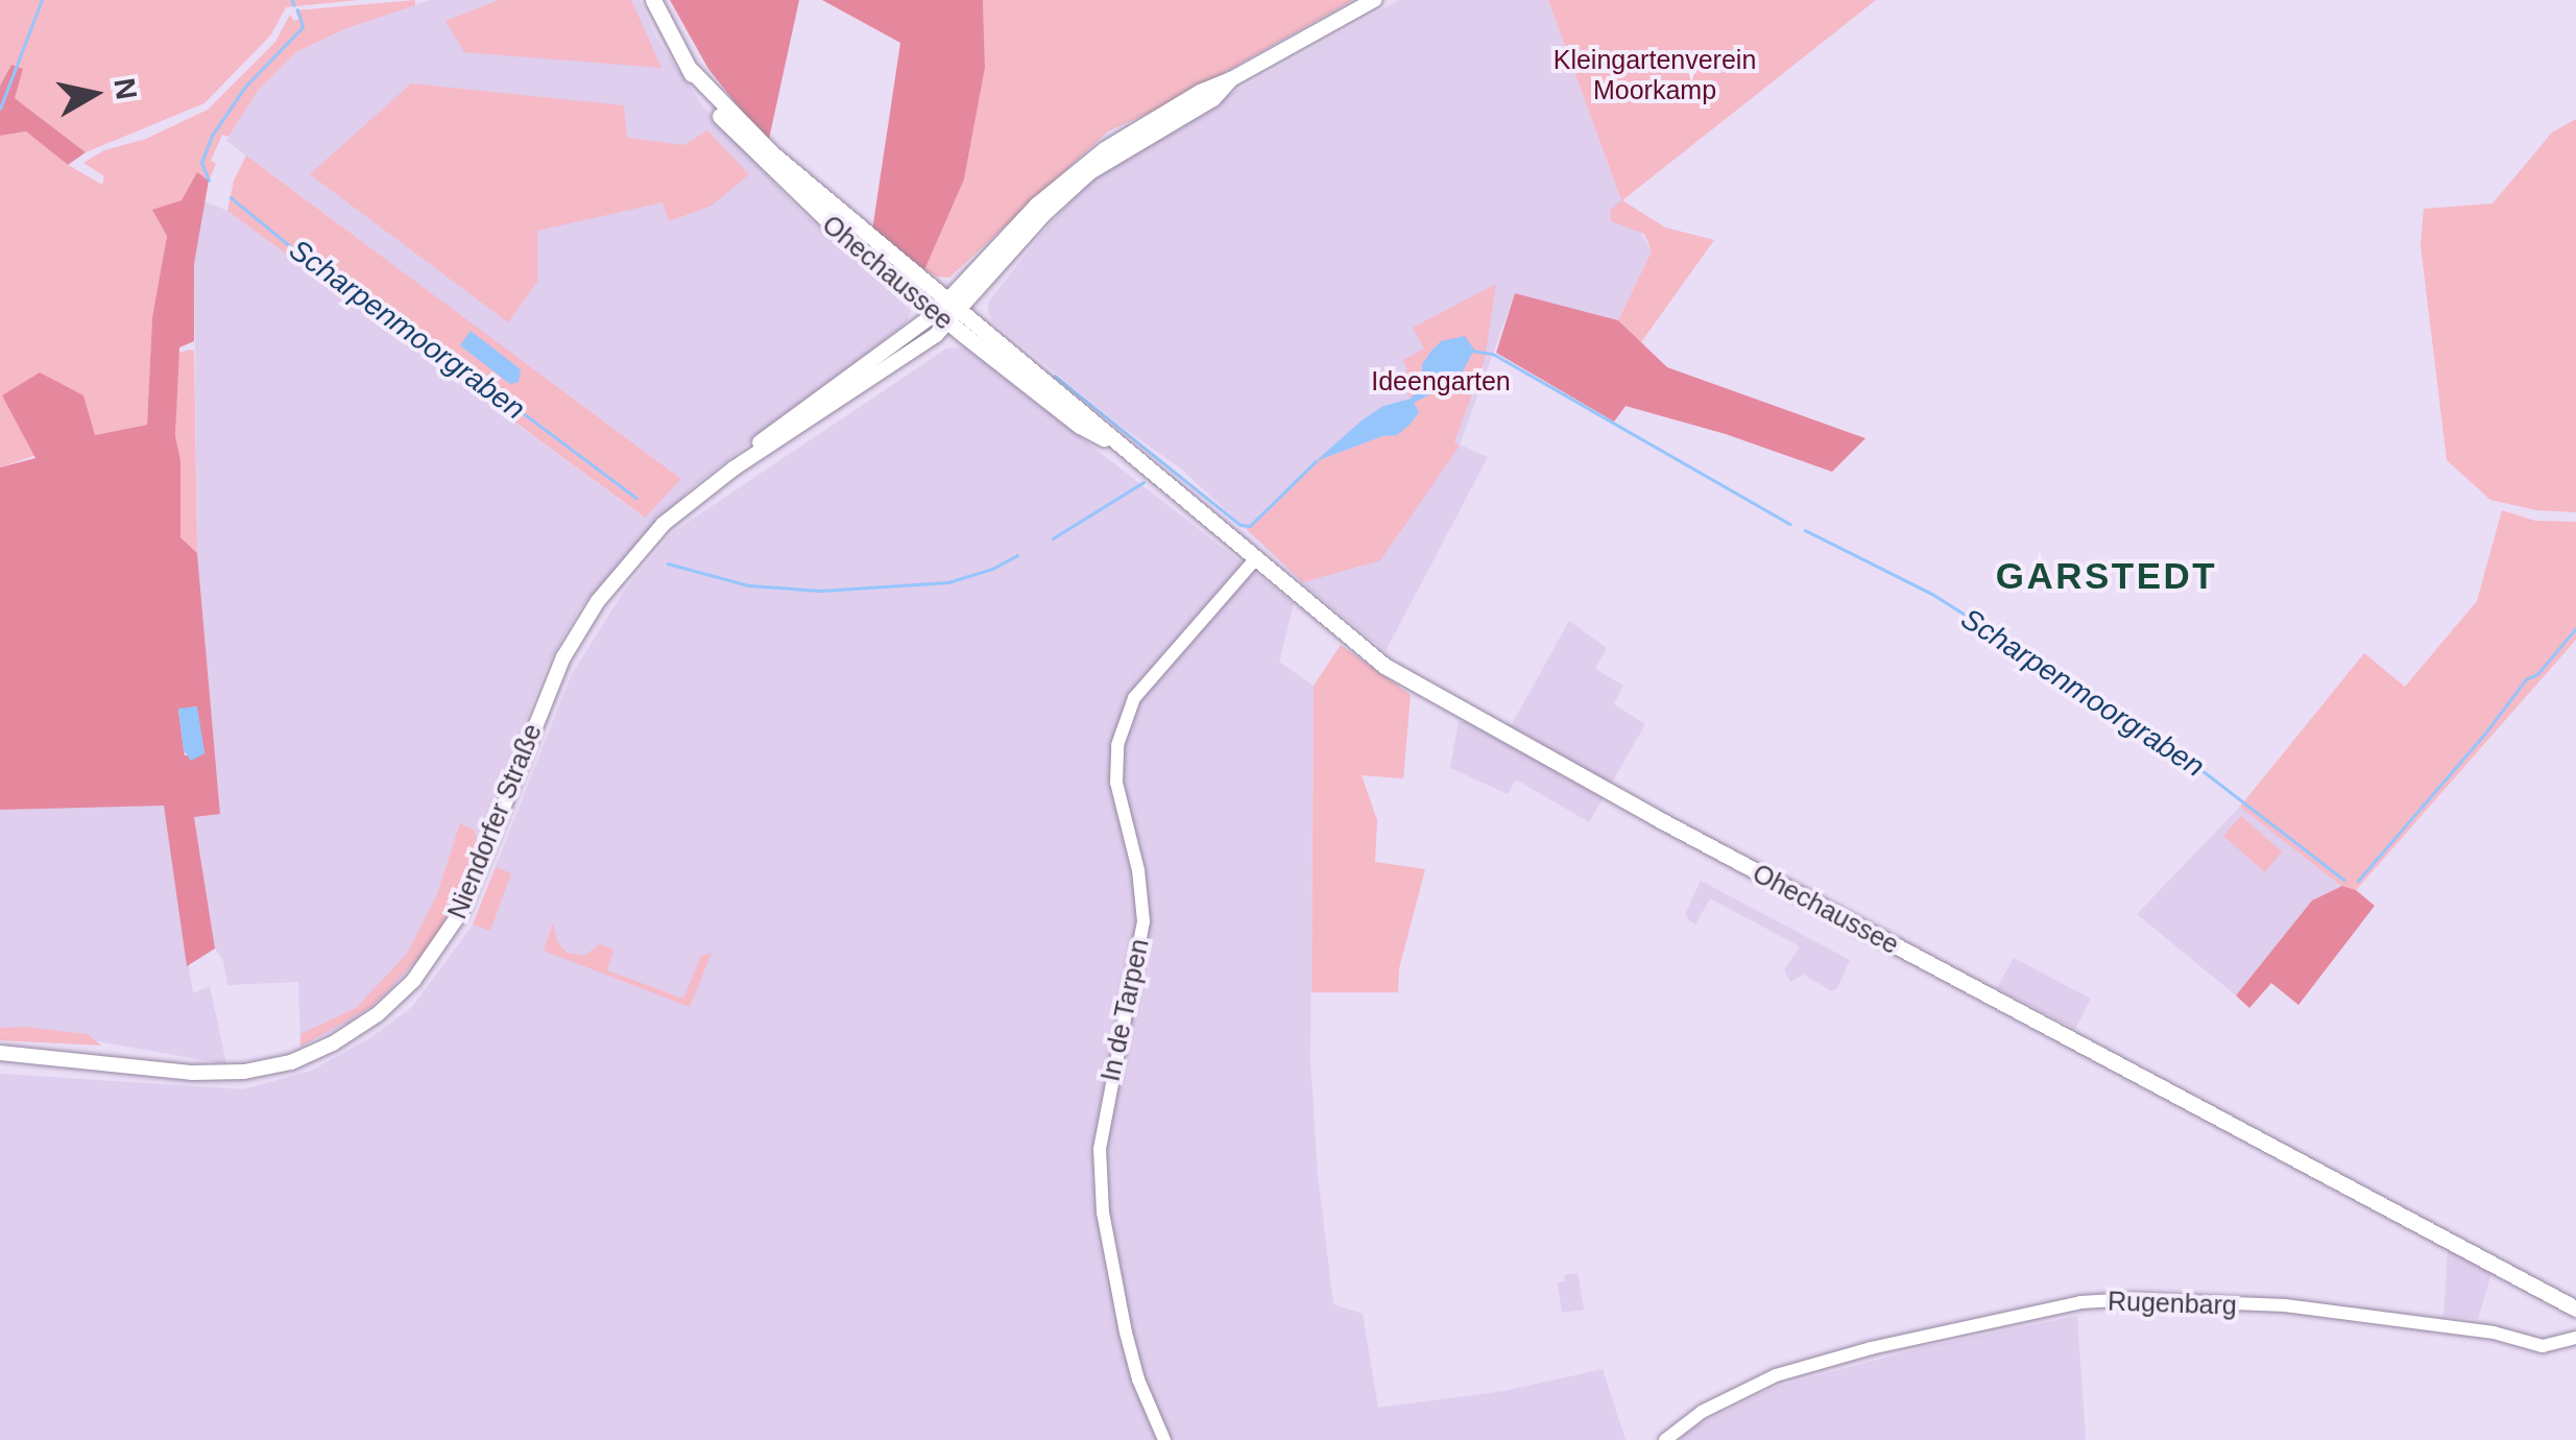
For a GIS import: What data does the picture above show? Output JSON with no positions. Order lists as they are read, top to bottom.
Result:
{
  "streets": {
    "main road": ["Ohechaussee", "Niendorfer Straße"],
    "street": ["In de Tarpen", "Rugenbarg"]
  },
  "crossings": [
    ["Ohechaussee", "Niendorfer Straße"],
    ["Ohechaussee", "In de Tarpen"]
  ],
  "districts": ["GARSTEDT"],
  "water": ["Scharpenmoorgraben"],
  "parks": ["Kleingartenverein Moorkamp", "Ideengarten"],
  "north": "right"
}
